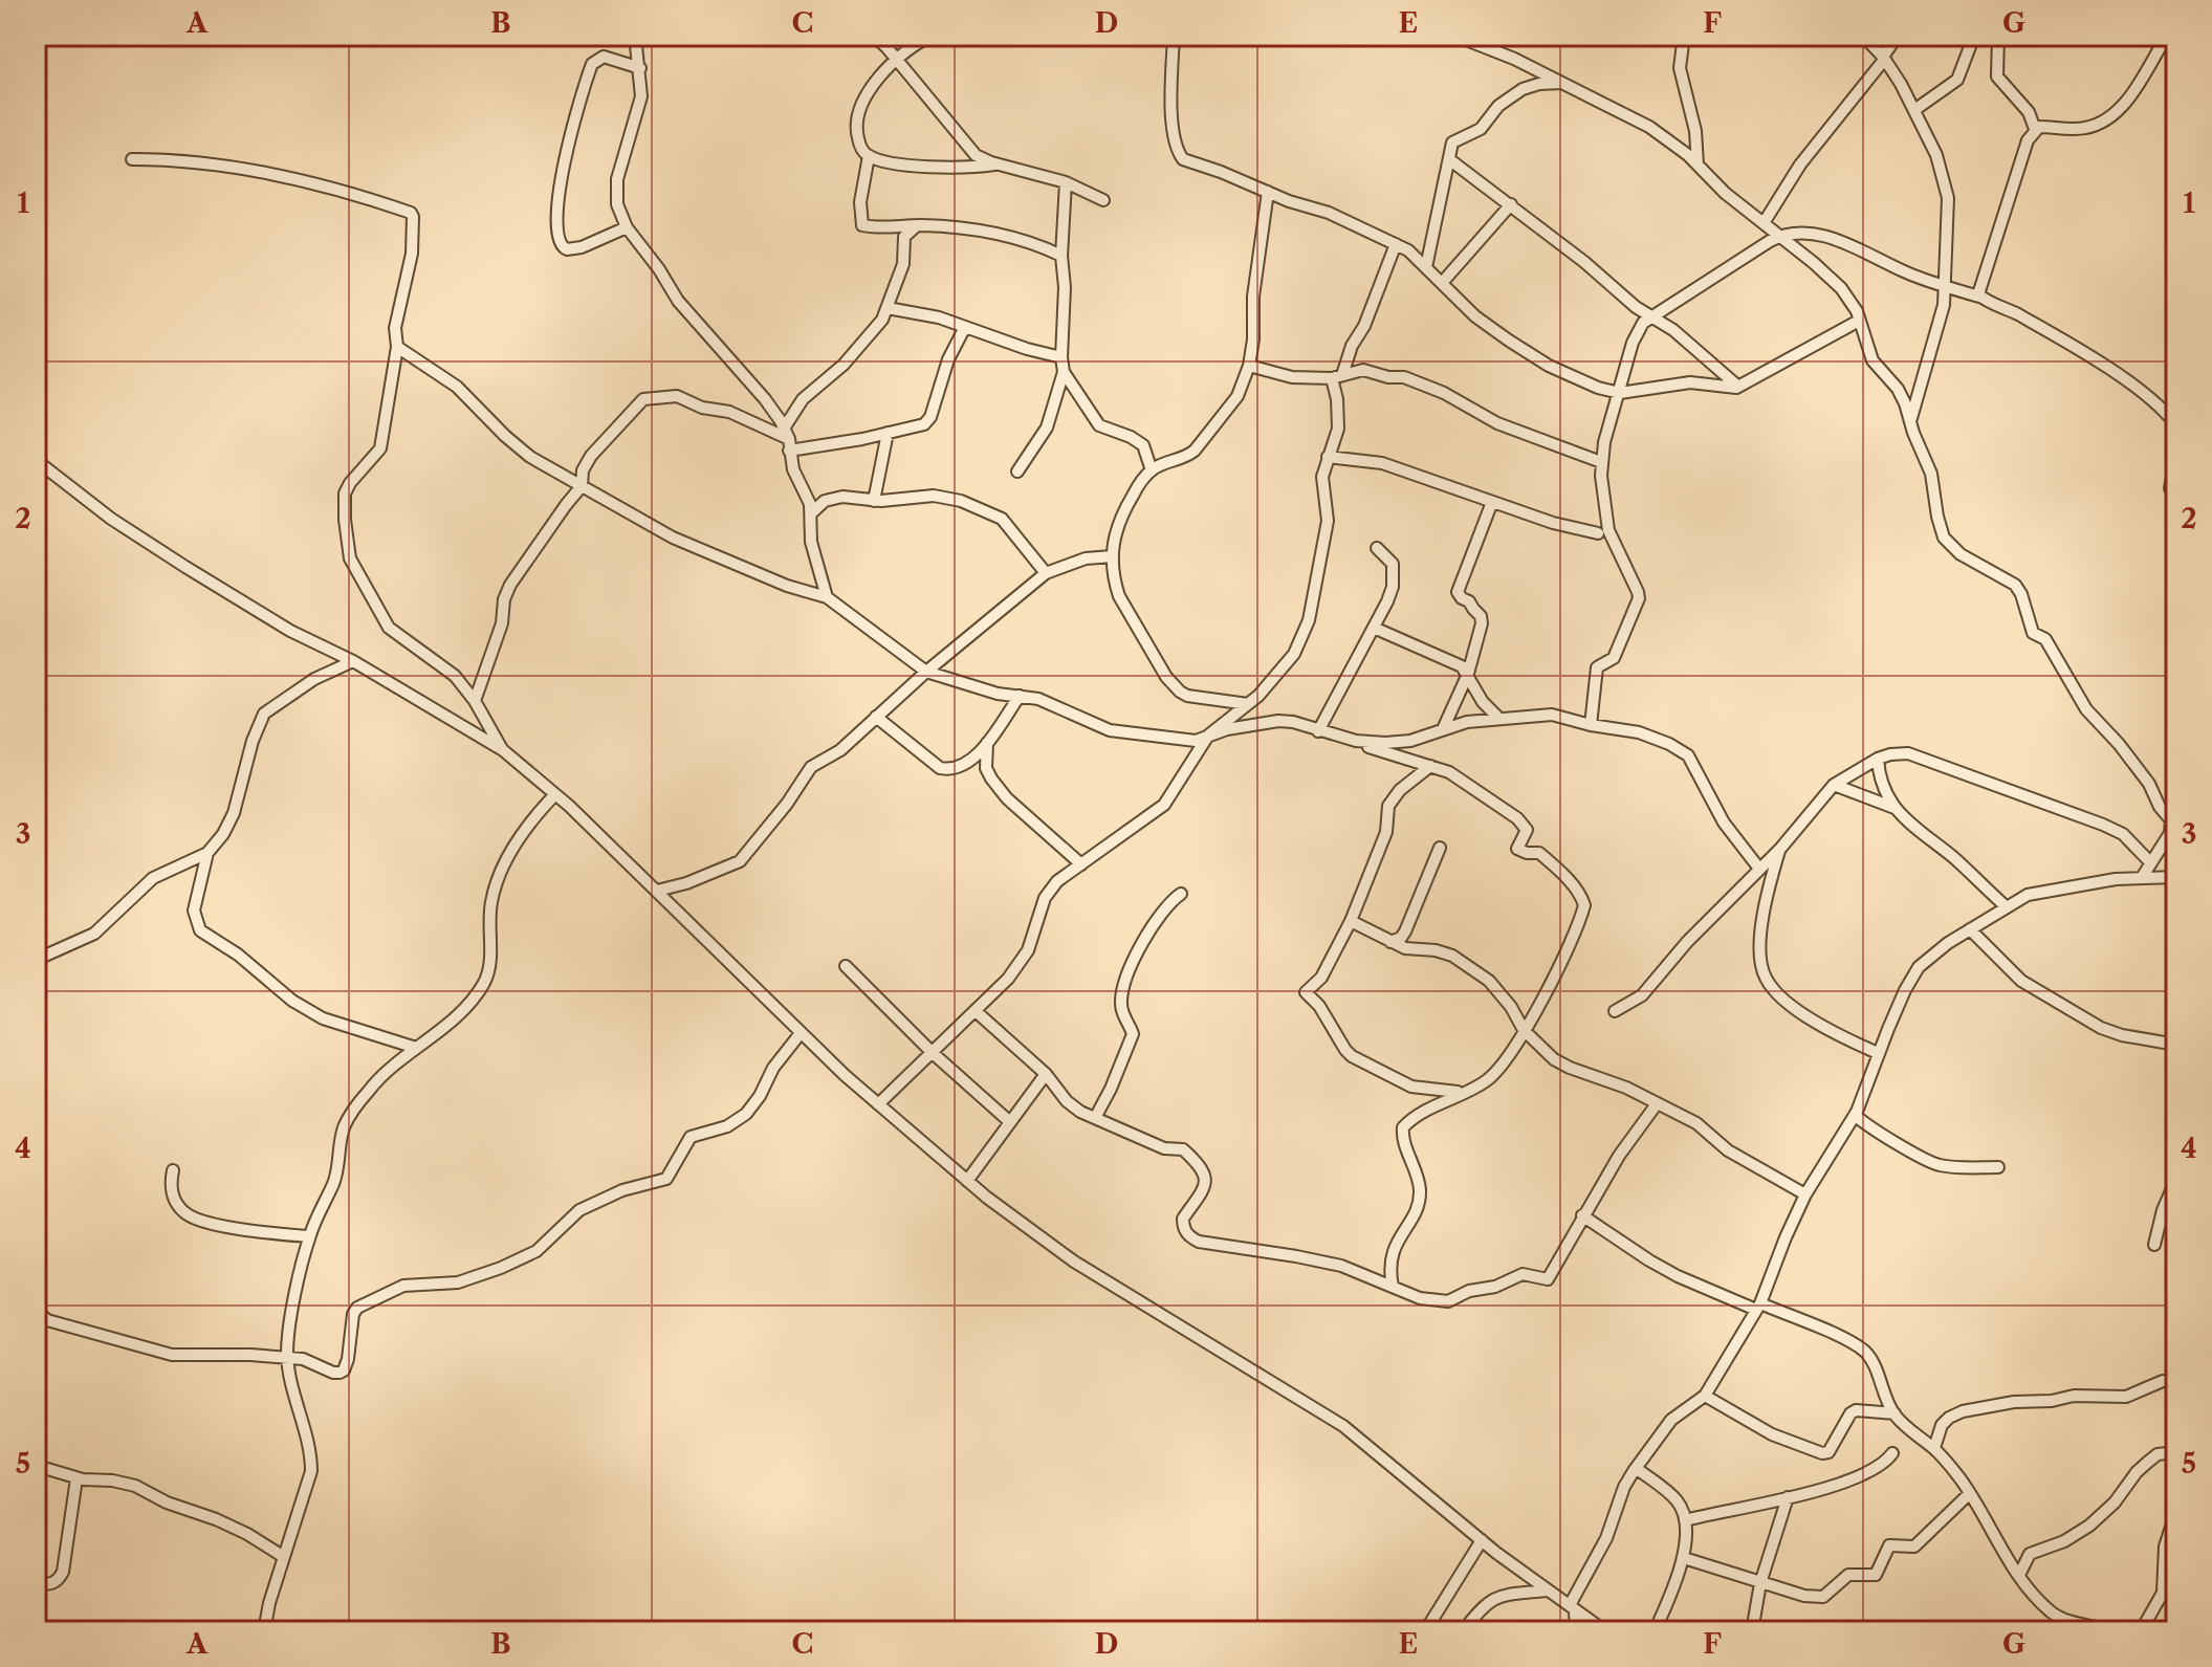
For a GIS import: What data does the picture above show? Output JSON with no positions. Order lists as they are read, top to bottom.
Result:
{
  "grid": {
    "columns": [
      "A",
      "B",
      "C",
      "D",
      "E",
      "F",
      "G"
    ],
    "rows": [
      "1",
      "2",
      "3",
      "4",
      "5"
    ]
  }
}
